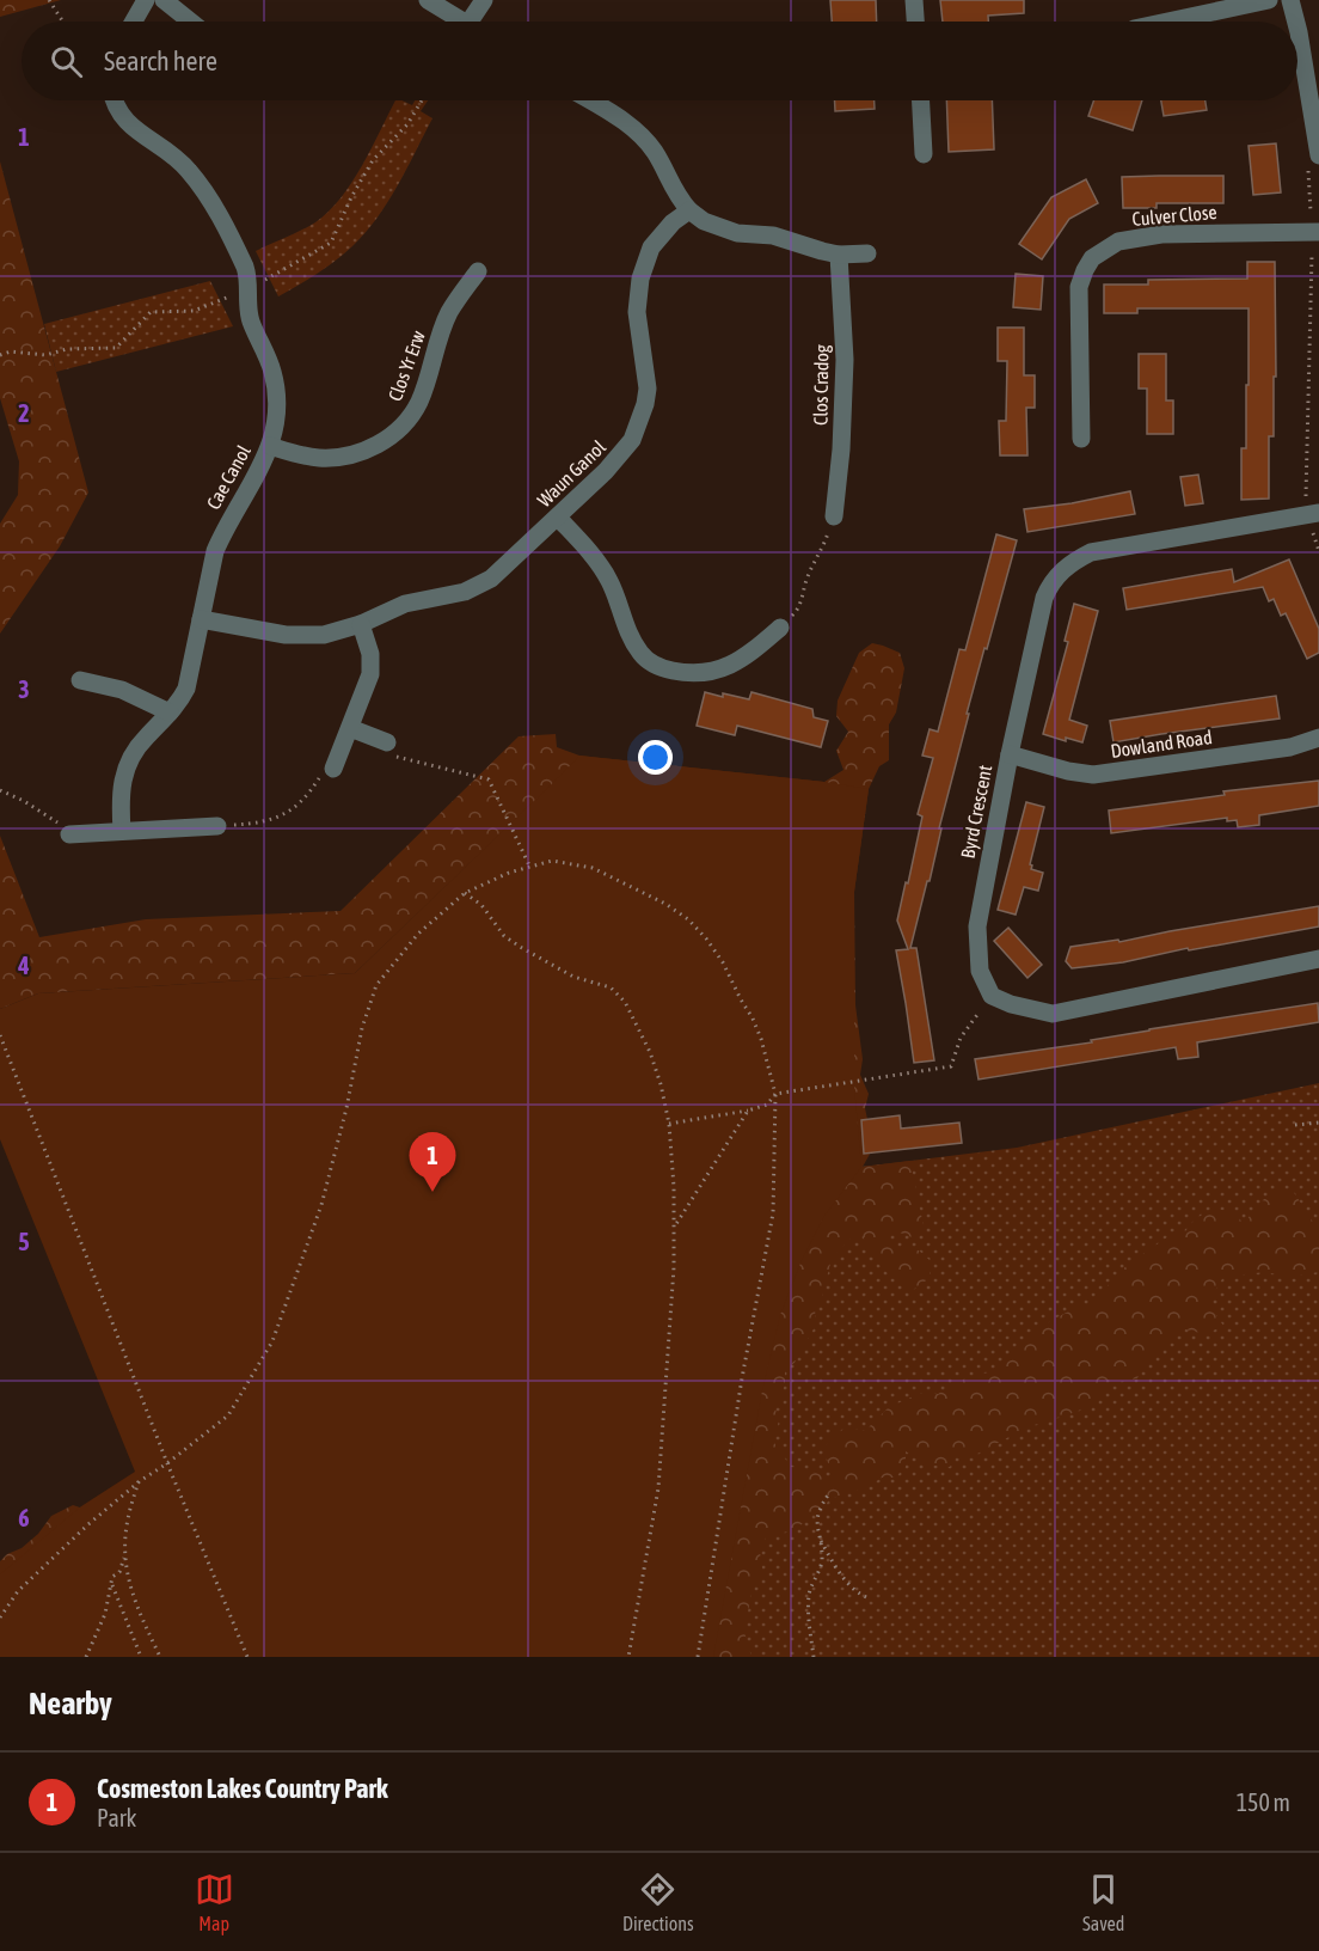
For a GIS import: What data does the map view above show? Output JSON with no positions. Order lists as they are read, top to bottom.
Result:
{
  "streets": {
    "street": [
      "Culver Close",
      "Clos Yr Erw",
      "Clos Cradog",
      "Waun Ganol",
      "Cae Canol",
      "Dowland Road",
      "Byrd Crescent"
    ]
  },
  "crossings": [
    ["Clos Yr Erw", "Cae Canol"],
    ["Waun Ganol", "Cae Canol"],
    ["Dowland Road", "Byrd Crescent"]
  ],
  "page": {
    "search": "Search here",
    "pins": "1",
    "heading": "Nearby",
    "list": [
      {
        "mark": "1",
        "name": "Cosmeston Lakes Country Park",
        "note": "Park",
        "value": "150 m"
      }
    ],
    "nav": ["Map", "Directions", "Saved"]
  },
  "grid": {
    "rows": [
      "1",
      "2",
      "3",
      "4",
      "5",
      "6"
    ]
  }
}
